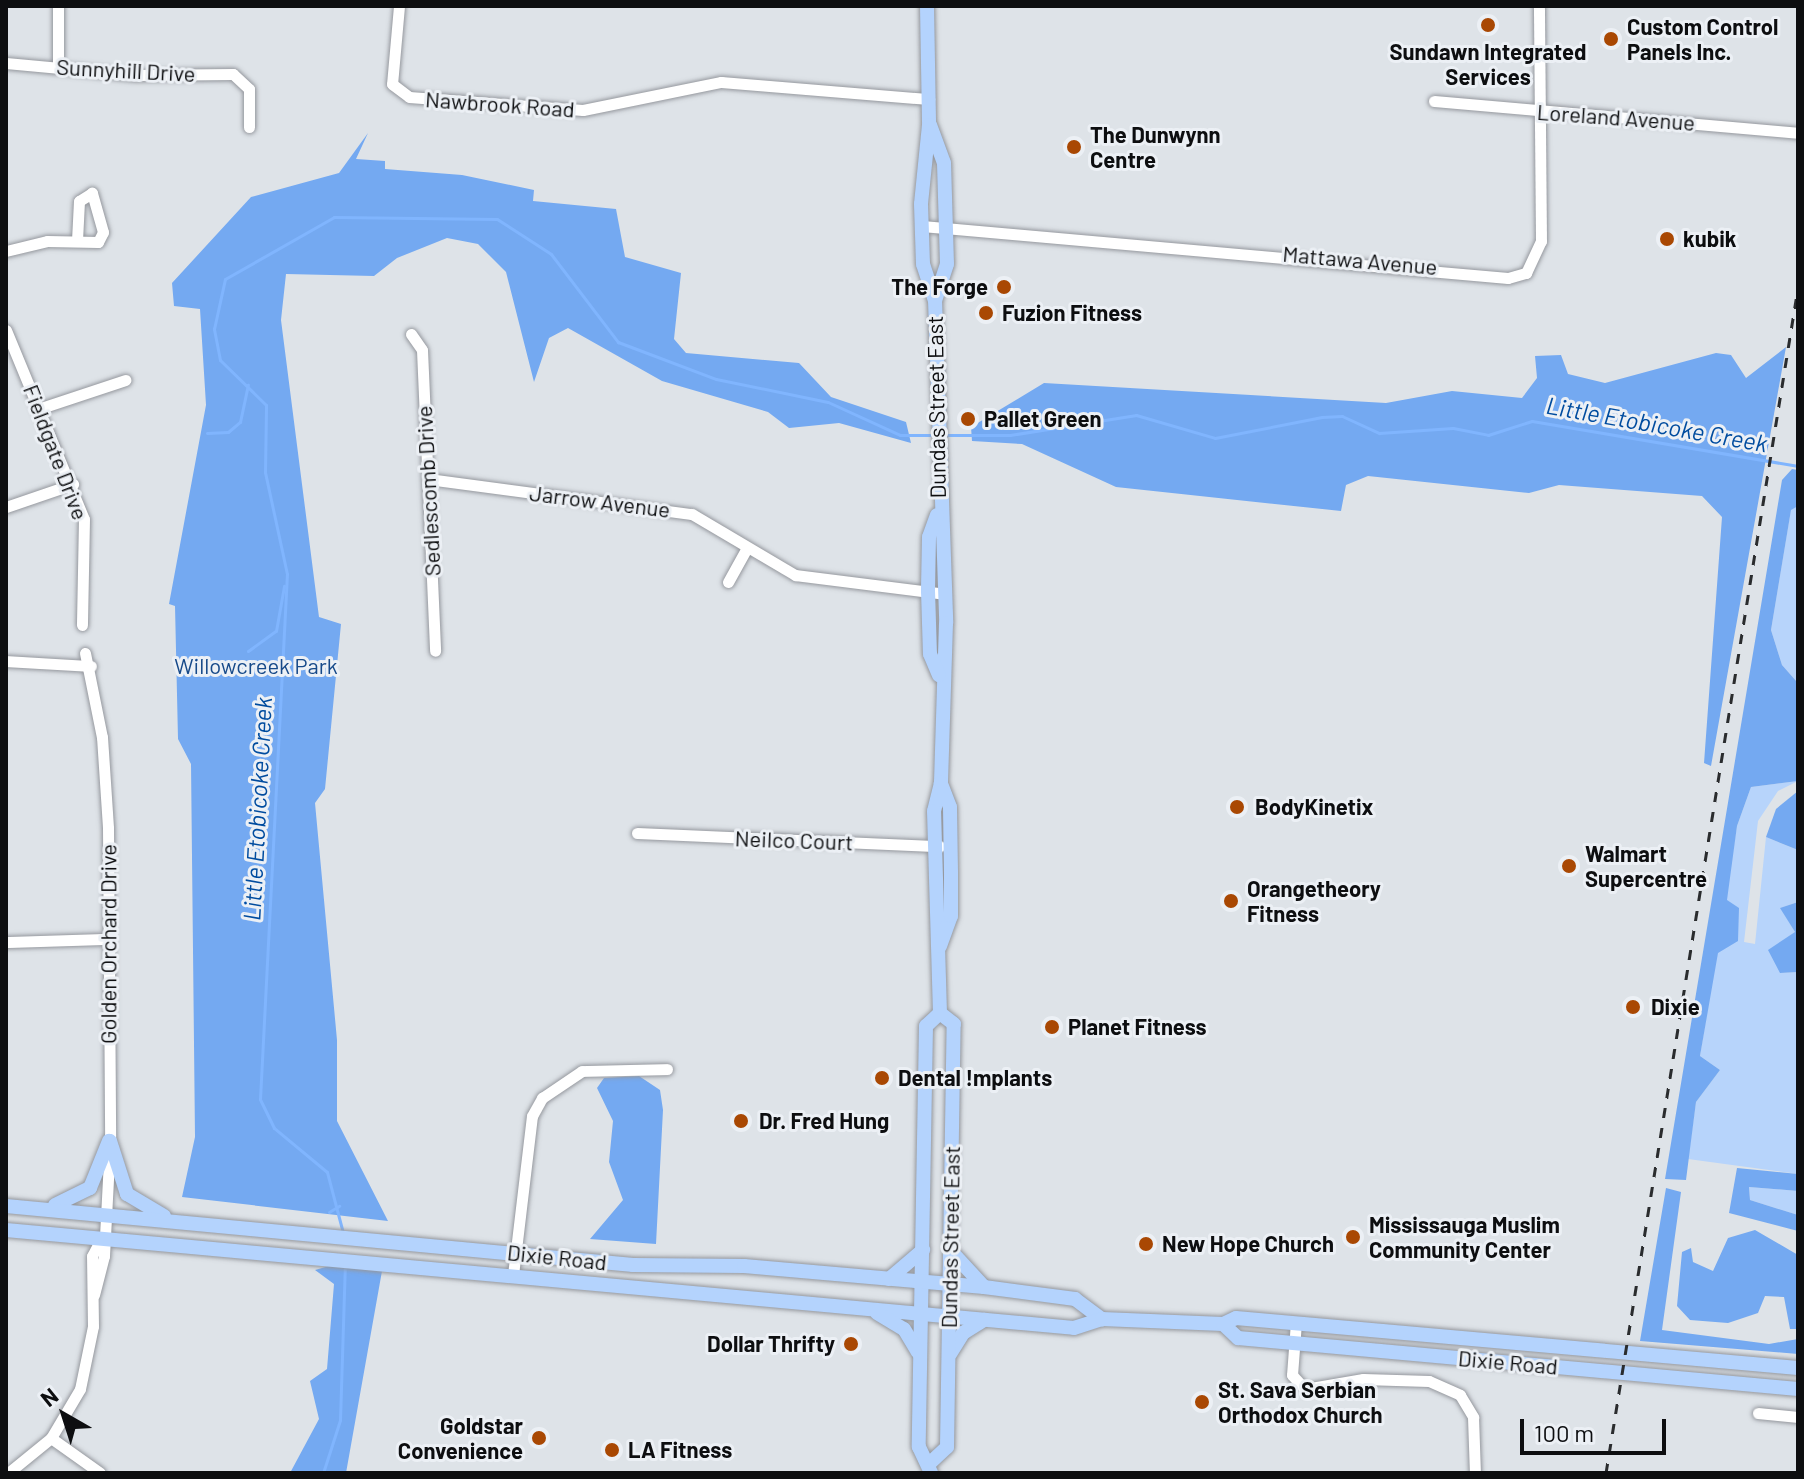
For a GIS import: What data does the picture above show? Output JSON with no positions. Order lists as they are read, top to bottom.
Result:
{
  "streets": {
    "main road": ["Dundas Street East", "Dixie Road"],
    "street": [
      "Sunnyhill Drive",
      "Nawbrook Road",
      "Loreland Avenue",
      "Mattawa Avenue",
      "Fieldgate Drive",
      "Sedlescomb Drive",
      "Jarrow Avenue",
      "Neilco Court",
      "Golden Orchard Drive"
    ]
  },
  "crossings": [
    ["Nawbrook Road", "Dundas Street East"],
    ["Loreland Avenue", "Mattawa Avenue"],
    ["Mattawa Avenue", "Dundas Street East"],
    ["Dundas Street East", "Jarrow Avenue"],
    ["Dundas Street East", "Neilco Court"],
    ["Dundas Street East", "Dixie Road"],
    ["Sedlescomb Drive", "Jarrow Avenue"],
    ["Golden Orchard Drive", "Dixie Road"]
  ],
  "water": ["Little Etobicoke Creek"],
  "parks": ["Willowcreek Park"],
  "places": [
    "Sundawn Integrated Services",
    "Custom Control Panels Inc.",
    "The Dunwynn Centre",
    "kubik",
    "The Forge",
    "Fuzion Fitness",
    "Pallet Green",
    "BodyKinetix",
    "Walmart Supercentre",
    "Orangetheory Fitness",
    "Dixie",
    "Planet Fitness",
    "Dental !mplants",
    "Dr. Fred Hung",
    "Mississauga Muslim Community Center",
    "New Hope Church",
    "Dollar Thrifty",
    "St. Sava Serbian Orthodox Church",
    "Goldstar Convenience",
    "LA Fitness"
  ],
  "scale_bar": "100 m",
  "north": "top left"
}
